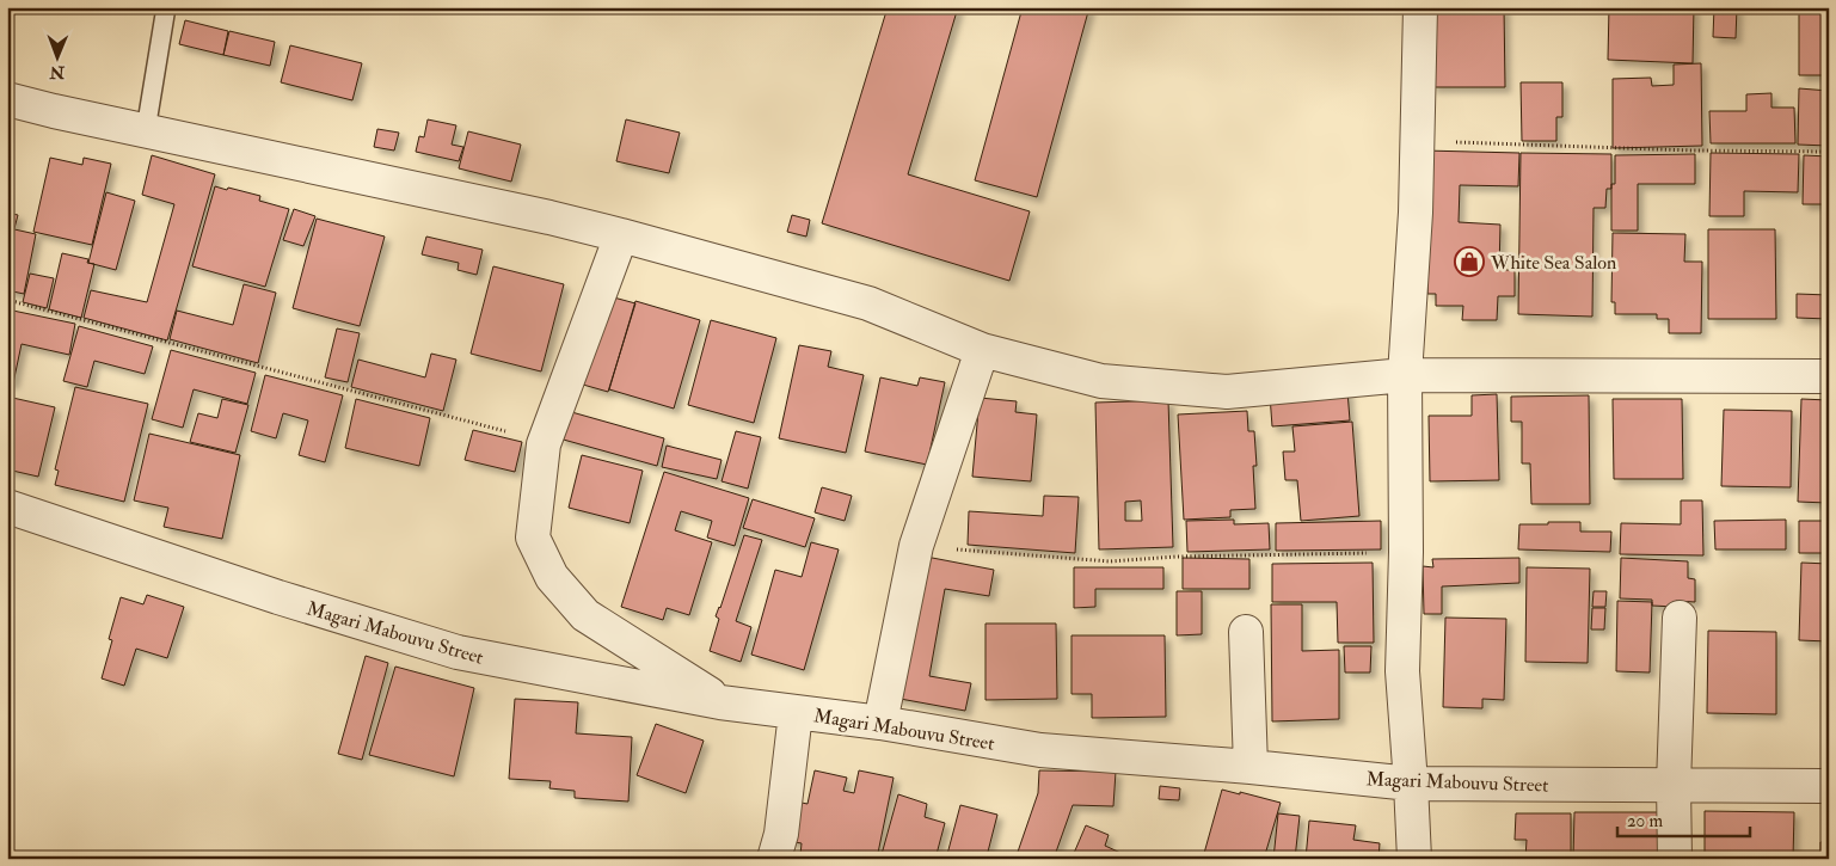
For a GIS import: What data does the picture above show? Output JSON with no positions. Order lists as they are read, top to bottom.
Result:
{
  "streets": {
    "street": ["Magari Mabouvu Street"]
  },
  "places": {
    "shop": ["White Sea Salon"]
  },
  "scale_bar": "20 m",
  "north": "bottom"
}
